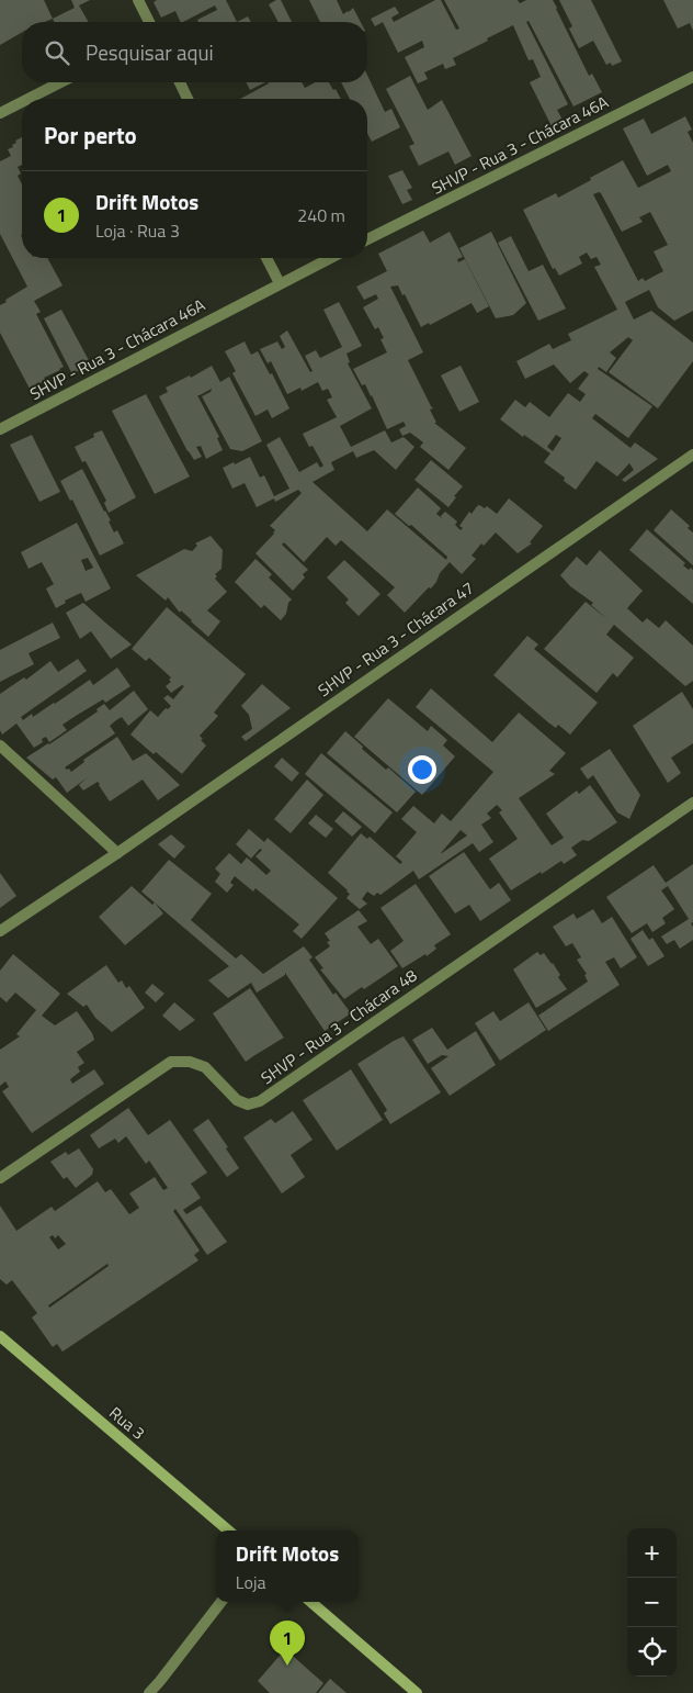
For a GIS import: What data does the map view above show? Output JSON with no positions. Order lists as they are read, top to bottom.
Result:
{
  "streets": {
    "main road": ["Rua 3"],
    "street": ["SHVP - Rua 3 - Chácara 46A", "SHVP - Rua 3 - Chácara 47", "SHVP - Rua 3 - Chácara 48"]
  },
  "page": {
    "search": "Pesquisar aqui",
    "heading": "Por perto",
    "list": [
      {
        "mark": "1",
        "name": "Drift Motos",
        "note": "Loja · Rua 3",
        "value": "240 m"
      }
    ],
    "map_buttons": ["+", "−"],
    "popup": ["Drift Motos", "Loja"],
    "pins": "1"
  }
}
